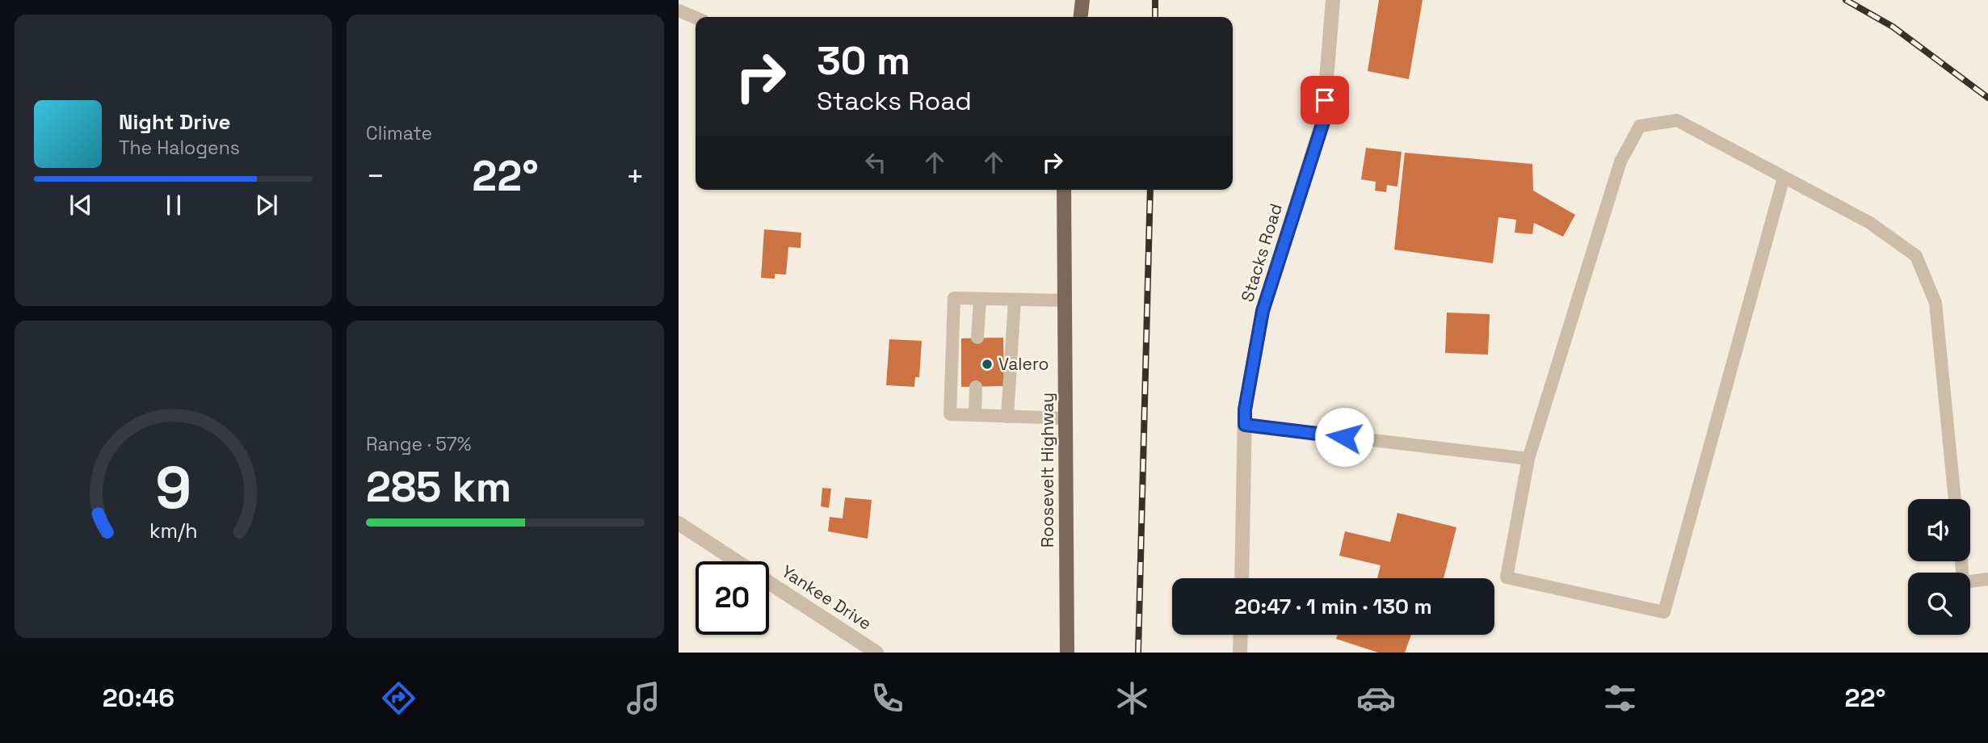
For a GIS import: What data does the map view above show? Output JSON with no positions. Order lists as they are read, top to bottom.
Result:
{
  "streets": {
    "main road": ["Roosevelt Highway"],
    "street": ["Stacks Road", "Yankee Drive"]
  },
  "places": ["Valero"],
  "page": {
    "tile": [
      "Climate",
      ["Range · 57%", "285 km"]
    ],
    "turn": ["30 m", "Stacks Road"],
    "song": ["Night Drive", "The Halogens"],
    "heat": ["−", "22°", "+"],
    "limit": "20",
    "trip": "20:47 · 1 min · 130 m",
    "tabs": ["20:46", "22°"],
    "gauge": ["9", "km/h"]
  }
}
